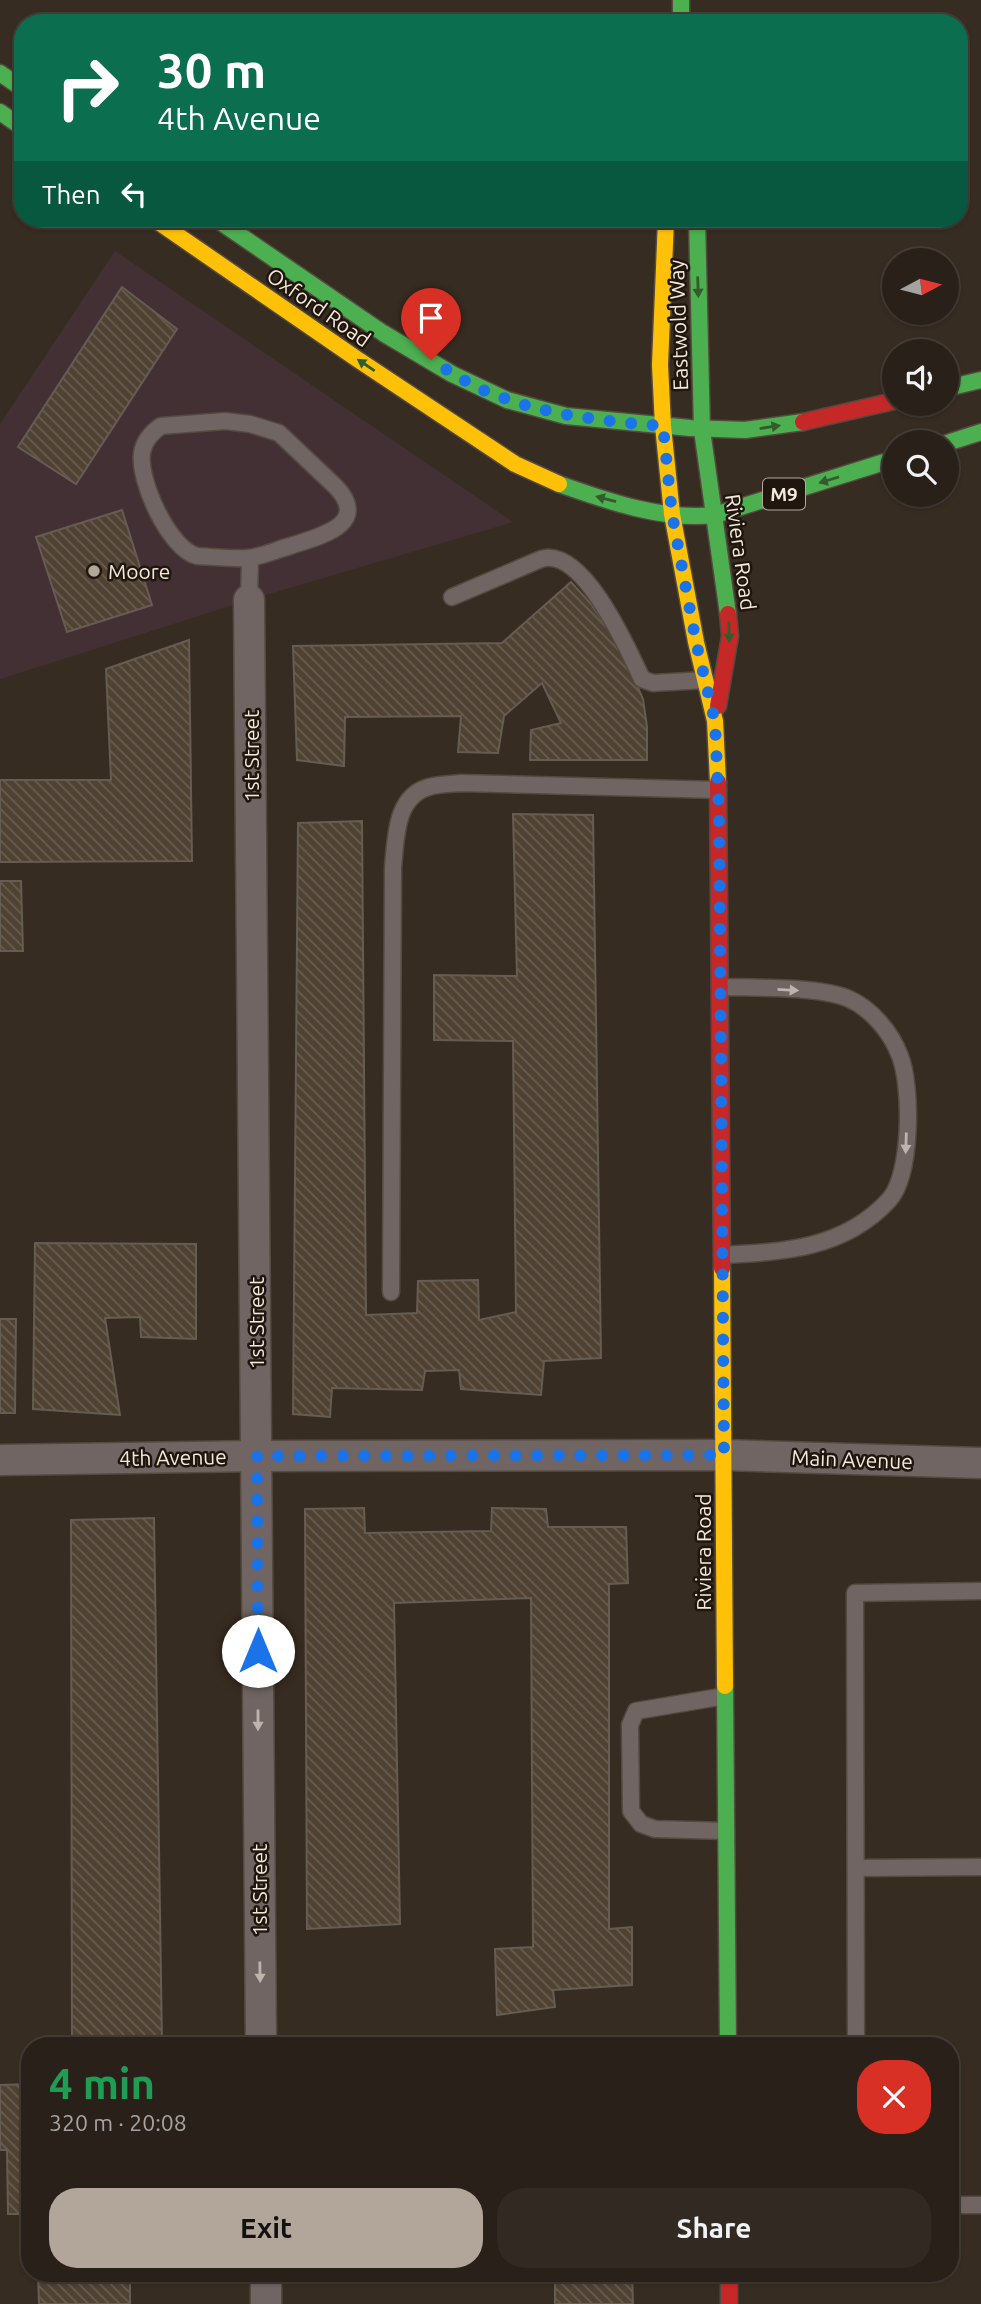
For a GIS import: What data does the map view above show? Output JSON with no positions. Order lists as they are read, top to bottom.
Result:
{
  "streets": {
    "main road": [
      "Oxford Road",
      "Eastwold Way",
      "M9",
      "Riviera Road"
    ],
    "street": ["1st Street", "4th Avenue", "Main Avenue"]
  },
  "crossings": [
    ["Oxford Road", "Eastwold Way"],
    ["Oxford Road", "Riviera Road"],
    ["Eastwold Way", "Riviera Road"],
    ["Riviera Road", "4th Avenue"],
    ["Riviera Road", "Main Avenue"],
    ["1st Street", "4th Avenue"],
    ["4th Avenue", "Main Avenue"]
  ],
  "one_way": ["1st Street"],
  "places": ["Moore"],
  "north": "right",
  "page": {
    "turn": ["30 m", "4th Avenue"],
    "then": "Then",
    "heading": ["4 min", "320 m · 20:08"],
    "buttons": ["Exit", "Share"]
  }
}
